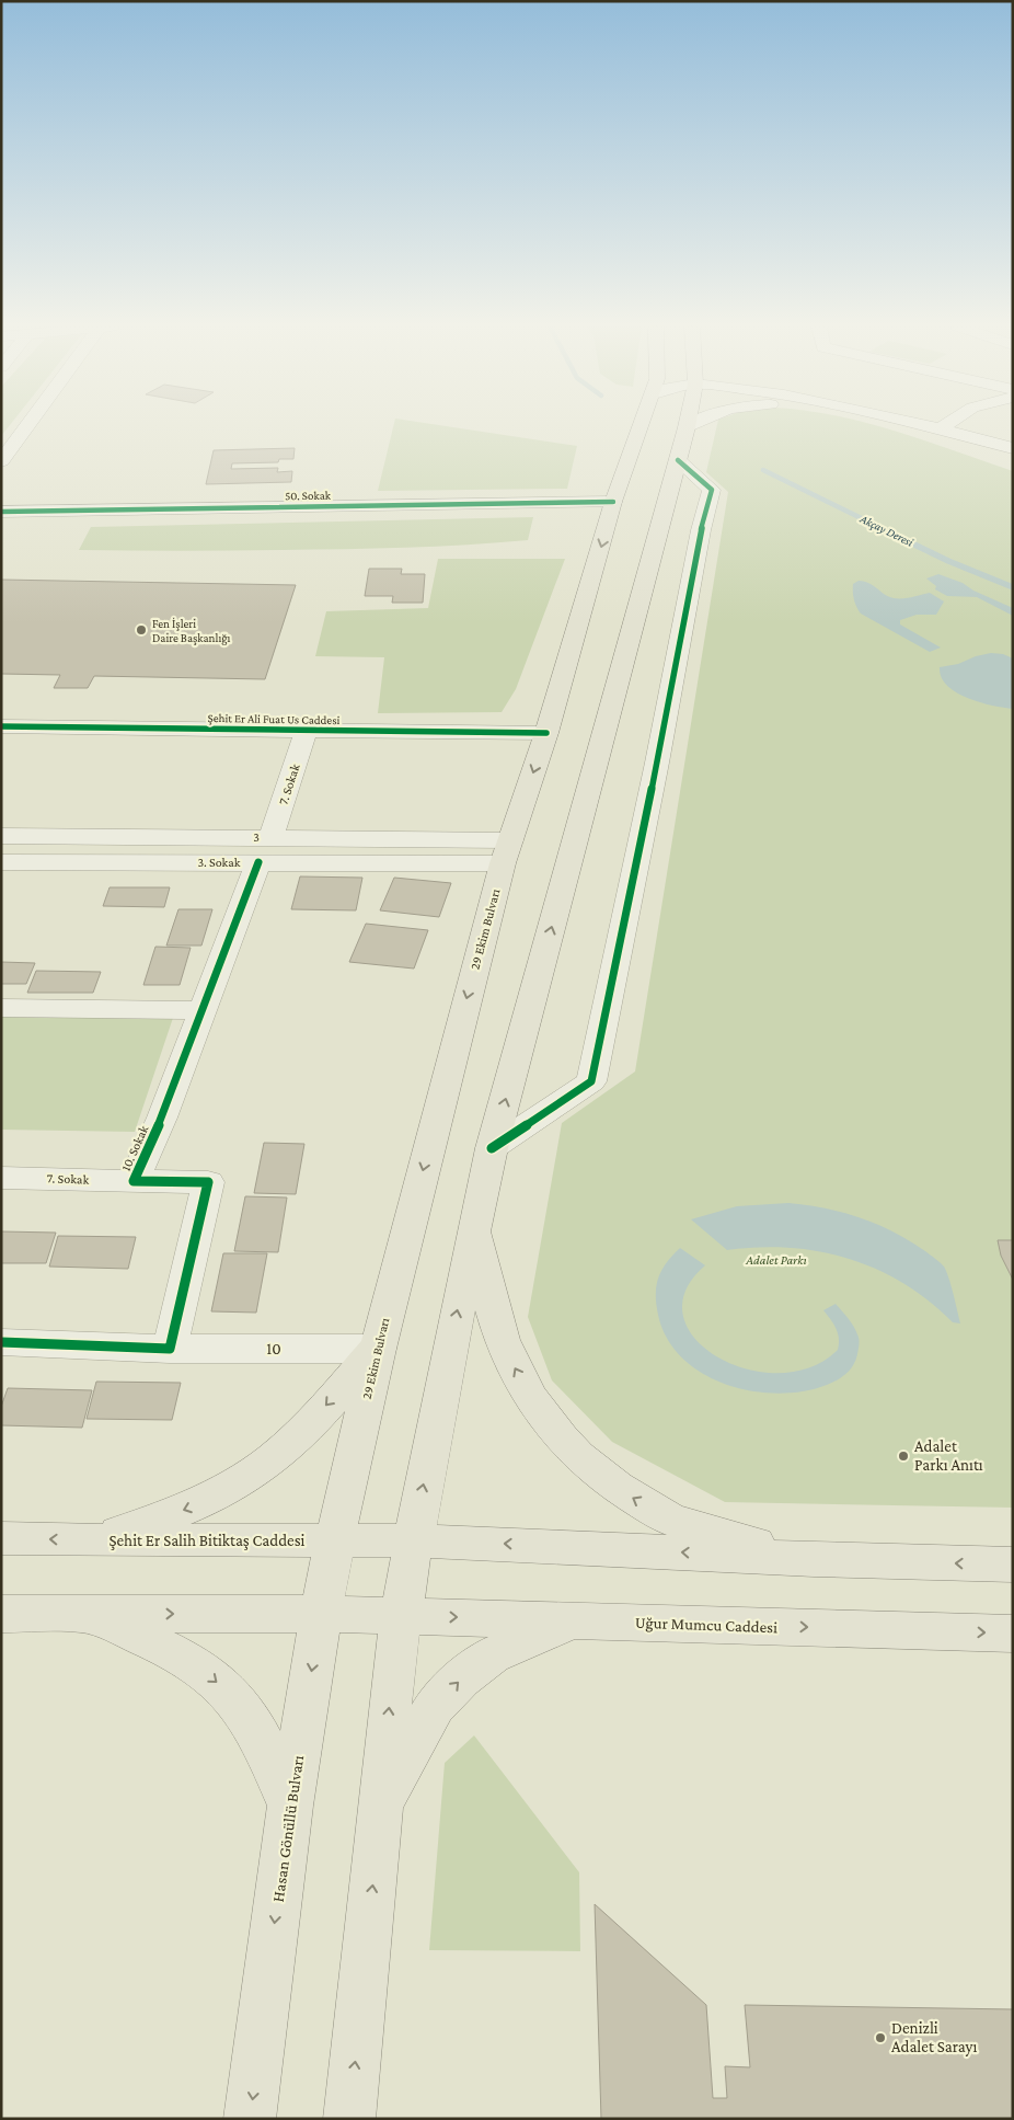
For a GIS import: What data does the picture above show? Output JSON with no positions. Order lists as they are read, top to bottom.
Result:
{
  "streets": {
    "main road": [
      "29 Ekim Bulvarı",
      "Şehit Er Salih Bitiktaş Caddesi",
      "Uğur Mumcu Caddesi",
      "Hasan Gönüllü Bulvarı"
    ],
    "street": [
      "50. Sokak",
      "Şehit Er Ali Fuat Us Caddesi",
      "7. Sokak",
      "3",
      "3. Sokak",
      "10. Sokak",
      "10"
    ]
  },
  "crossings": [
    ["50. Sokak", "29 Ekim Bulvarı"],
    ["Şehit Er Ali Fuat Us Caddesi", "7. Sokak"],
    ["Şehit Er Ali Fuat Us Caddesi", "29 Ekim Bulvarı"],
    ["7. Sokak", "3"],
    ["7. Sokak", "3. Sokak"],
    ["7. Sokak", "10. Sokak"],
    ["3", "3. Sokak"],
    ["3", "10. Sokak"],
    ["3. Sokak", "29 Ekim Bulvarı"],
    ["3. Sokak", "10. Sokak"],
    ["29 Ekim Bulvarı", "10"],
    ["29 Ekim Bulvarı", "Şehit Er Salih Bitiktaş Caddesi"],
    ["29 Ekim Bulvarı", "Hasan Gönüllü Bulvarı"],
    ["10. Sokak", "10"],
    ["Şehit Er Salih Bitiktaş Caddesi", "Hasan Gönüllü Bulvarı"]
  ],
  "water": ["Akçay Deresi"],
  "parks": ["Adalet Parkı"],
  "places": ["Fen İşleri Daire Başkanlığı", "Adalet Parkı Anıtı", "Denizli Adalet Sarayı"]
}
